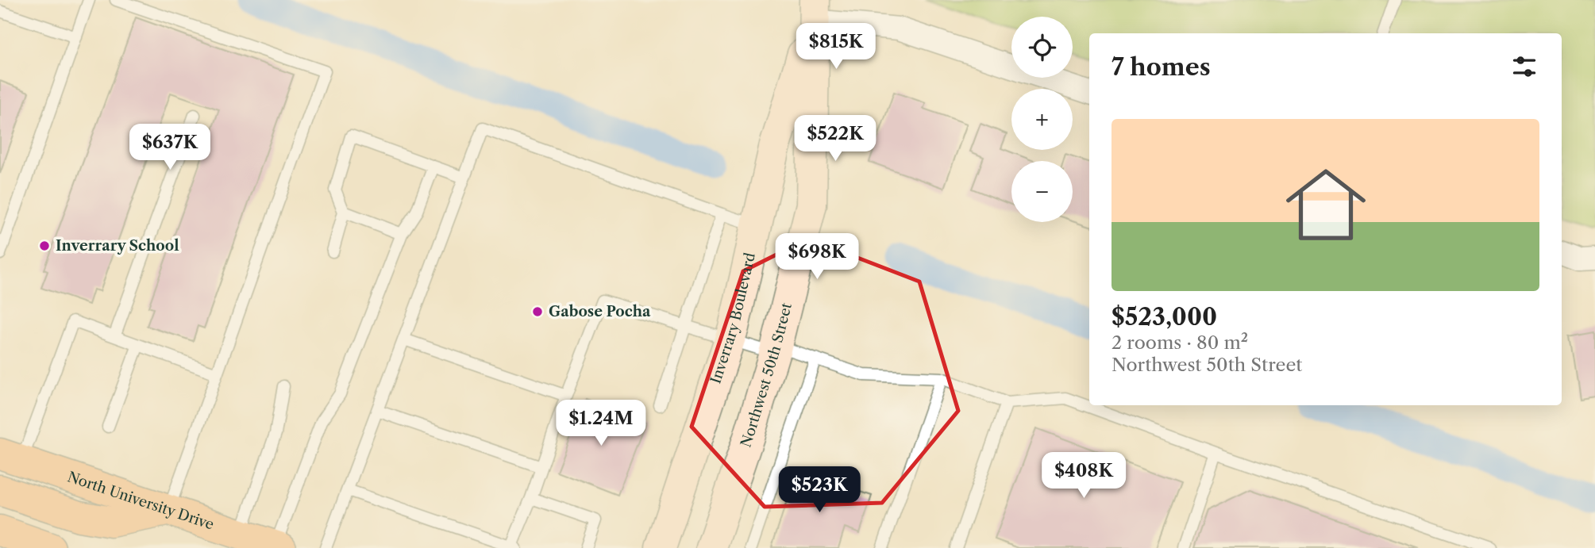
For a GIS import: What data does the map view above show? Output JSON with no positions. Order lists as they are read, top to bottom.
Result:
{
  "streets": {
    "main road": ["North University Drive"],
    "street": ["Inverrary Boulevard", "Northwest 50th Street"]
  },
  "crossings": [
    ["Inverrary Boulevard", "Northwest 50th Street"]
  ],
  "places": ["Inverrary School", "Gabose Pocha"],
  "page": {
    "map_buttons": ["+", "−"],
    "price": [
      "$815K",
      "$522K",
      "$637K",
      "$698K",
      "$1.24M",
      "$408K",
      "$523K"
    ],
    "heading": "7 homes",
    "list": [
      {
        "name": "$523,000",
        "note": "2 rooms · 80 m² · Northwest 50th Street"
      }
    ]
  }
}
